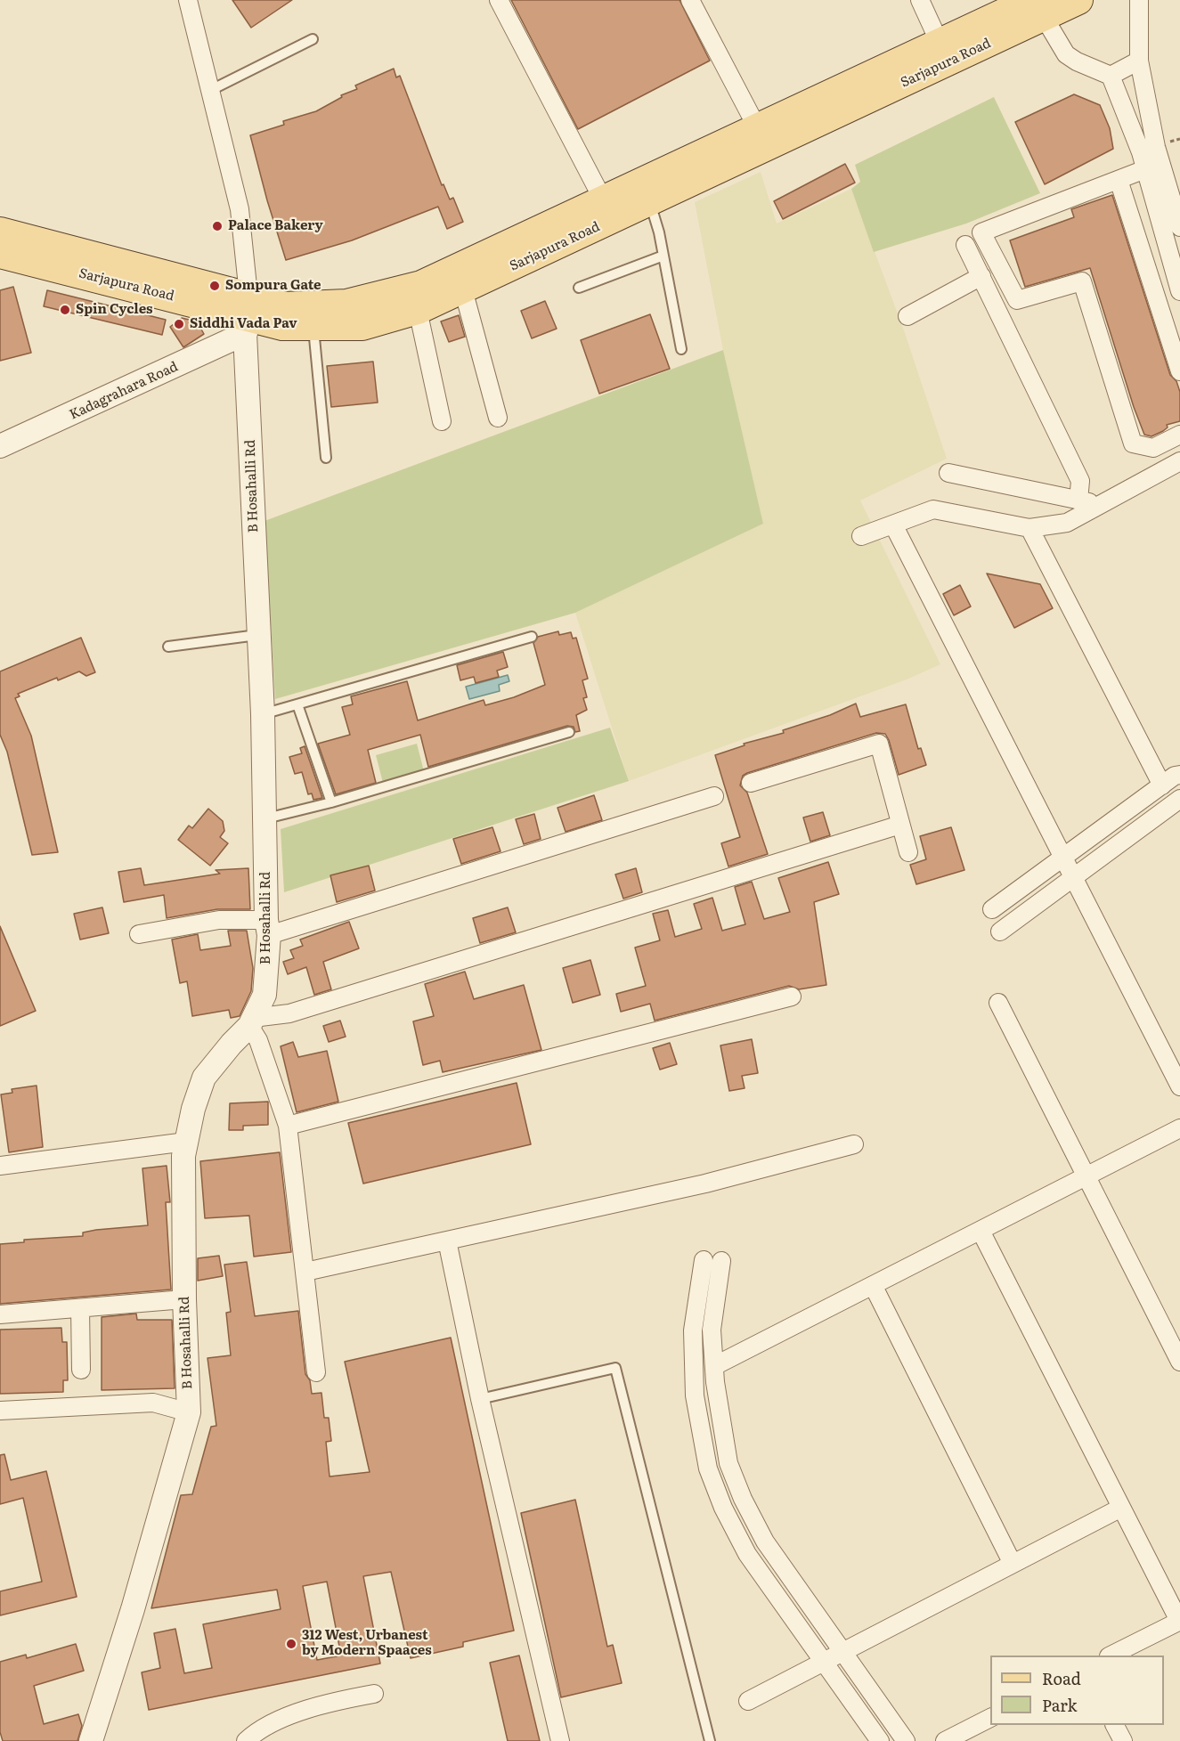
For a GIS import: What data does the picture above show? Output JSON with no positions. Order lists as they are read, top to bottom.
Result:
{
  "streets": {
    "main road": ["Sarjapura Road"],
    "street": ["Kadagrahara Road", "B Hosahalli Rd"]
  },
  "crossings": [
    ["Sarjapura Road", "Kadagrahara Road"],
    ["Sarjapura Road", "B Hosahalli Rd"],
    ["Kadagrahara Road", "B Hosahalli Rd"]
  ],
  "places": [
    "Palace Bakery",
    "Sompura Gate",
    "Spin Cycles",
    "Siddhi Vada Pav",
    "312 West, Urbanest by Modern Spaaces"
  ],
  "legend": ["Road", "Park"]
}
